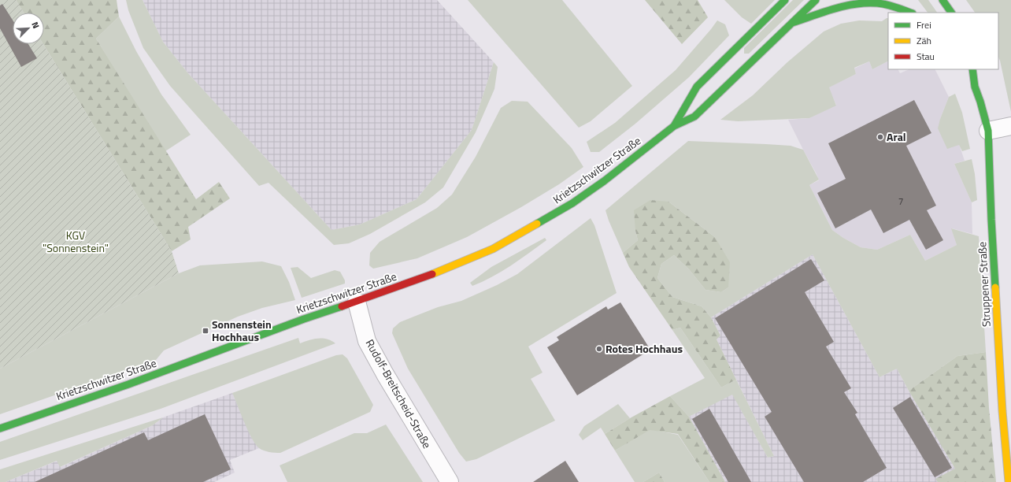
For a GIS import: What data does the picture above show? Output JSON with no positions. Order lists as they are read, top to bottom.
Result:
{
  "streets": {
    "main road": ["Krietzschwitzer Straße", "Struppener Straße"],
    "street": ["Rudolf-Breitscheid-Straße"]
  },
  "crossings": [
    ["Krietzschwitzer Straße", "Rudolf-Breitscheid-Straße"]
  ],
  "parks": ["KGV \"Sonnenstein\""],
  "places": {
    "other": ["Aral", "Rotes Hochhaus"],
    "transit": ["Sonnenstein Hochhaus"]
  },
  "house_numbers": ["7"],
  "legend": ["Frei", "Zäh", "Stau"],
  "north": "top right"
}
